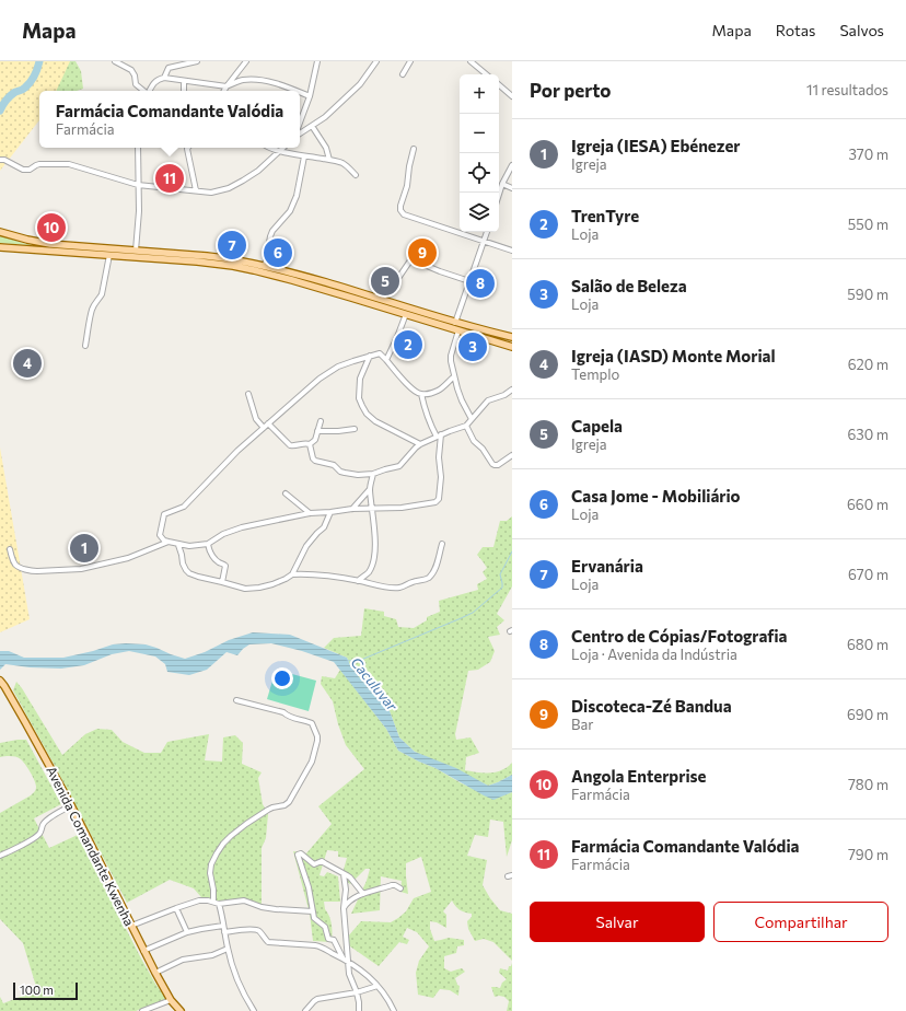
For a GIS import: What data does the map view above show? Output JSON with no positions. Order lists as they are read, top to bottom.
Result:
{
  "streets": {
    "main road": ["Avenida Comandante Kwenha"]
  },
  "water": ["Caculuvar"],
  "scale_bar": "100 m",
  "page": {
    "header": "Mapa",
    "nav": ["Mapa", "Rotas", "Salvos"],
    "heading": ["Por perto", "11 resultados"],
    "map_buttons": ["+", "−"],
    "popup": ["Farmácia Comandante Valódia", "Farmácia"],
    "list": [
      {
        "mark": "1",
        "name": "Igreja (IESA) Ebénezer",
        "note": "Igreja",
        "value": "370 m"
      },
      {
        "mark": "2",
        "name": "TrenTyre",
        "note": "Loja",
        "value": "550 m"
      },
      {
        "mark": "3",
        "name": "Salão de Beleza",
        "note": "Loja",
        "value": "590 m"
      },
      {
        "mark": "4",
        "name": "Igreja (IASD) Monte Morial",
        "note": "Templo",
        "value": "620 m"
      },
      {
        "mark": "5",
        "name": "Capela",
        "note": "Igreja",
        "value": "630 m"
      },
      {
        "mark": "6",
        "name": "Casa Jome - Mobiliário",
        "note": "Loja",
        "value": "660 m"
      },
      {
        "mark": "7",
        "name": "Ervanária",
        "note": "Loja",
        "value": "670 m"
      },
      {
        "mark": "8",
        "name": "Centro de Cópias/Fotografia",
        "note": "Loja · Avenida da Indústria",
        "value": "680 m"
      },
      {
        "mark": "9",
        "name": "Discoteca-Zé Bandua",
        "note": "Bar",
        "value": "690 m"
      },
      {
        "mark": "10",
        "name": "Angola Enterprise",
        "note": "Farmácia",
        "value": "780 m"
      },
      {
        "mark": "11",
        "name": "Farmácia Comandante Valódia",
        "note": "Farmácia",
        "value": "790 m"
      }
    ],
    "pins": [
      "11",
      "10",
      "7",
      "6",
      "9",
      "5",
      "8",
      "2",
      "3",
      "4",
      "1"
    ],
    "buttons": ["Salvar", "Compartilhar"],
    "scale": "100 m"
  }
}
